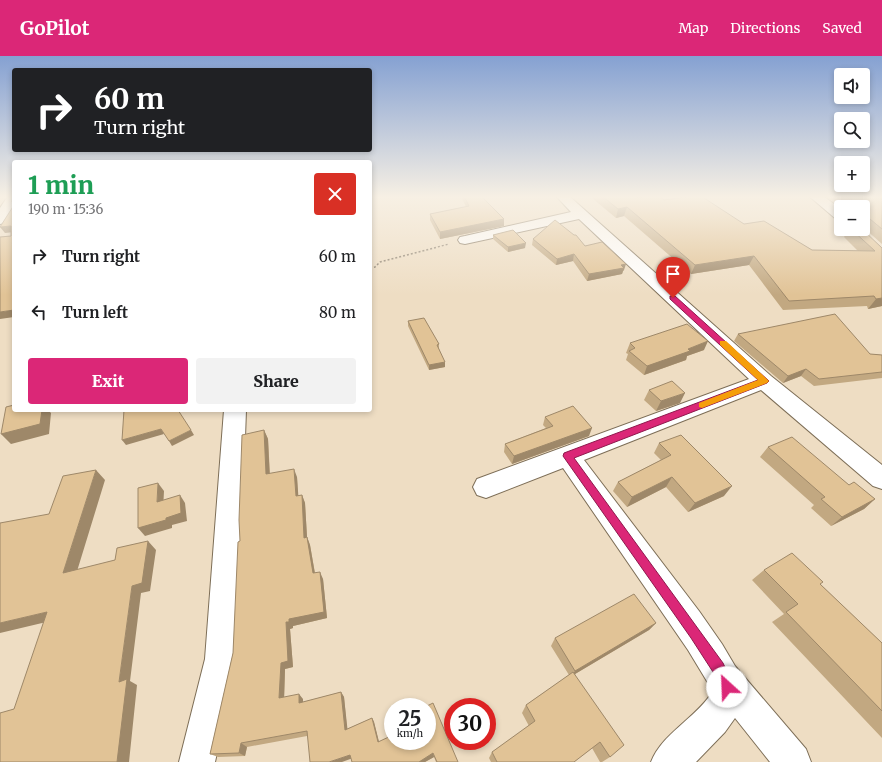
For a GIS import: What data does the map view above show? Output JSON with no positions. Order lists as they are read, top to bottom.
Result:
{
  "page": {
    "header": "GoPilot",
    "nav": ["Map", "Directions", "Saved"],
    "map_buttons": ["+", "−"],
    "turn": ["60 m", "Turn right"],
    "heading": ["1 min", "190 m · 15:36"],
    "list": [
      {
        "name": "Turn right",
        "value": "60 m"
      },
      {
        "name": "Turn left",
        "value": "80 m"
      }
    ],
    "buttons": ["Exit", "Share"],
    "speed": "25 km/h",
    "limit": "30"
  }
}
